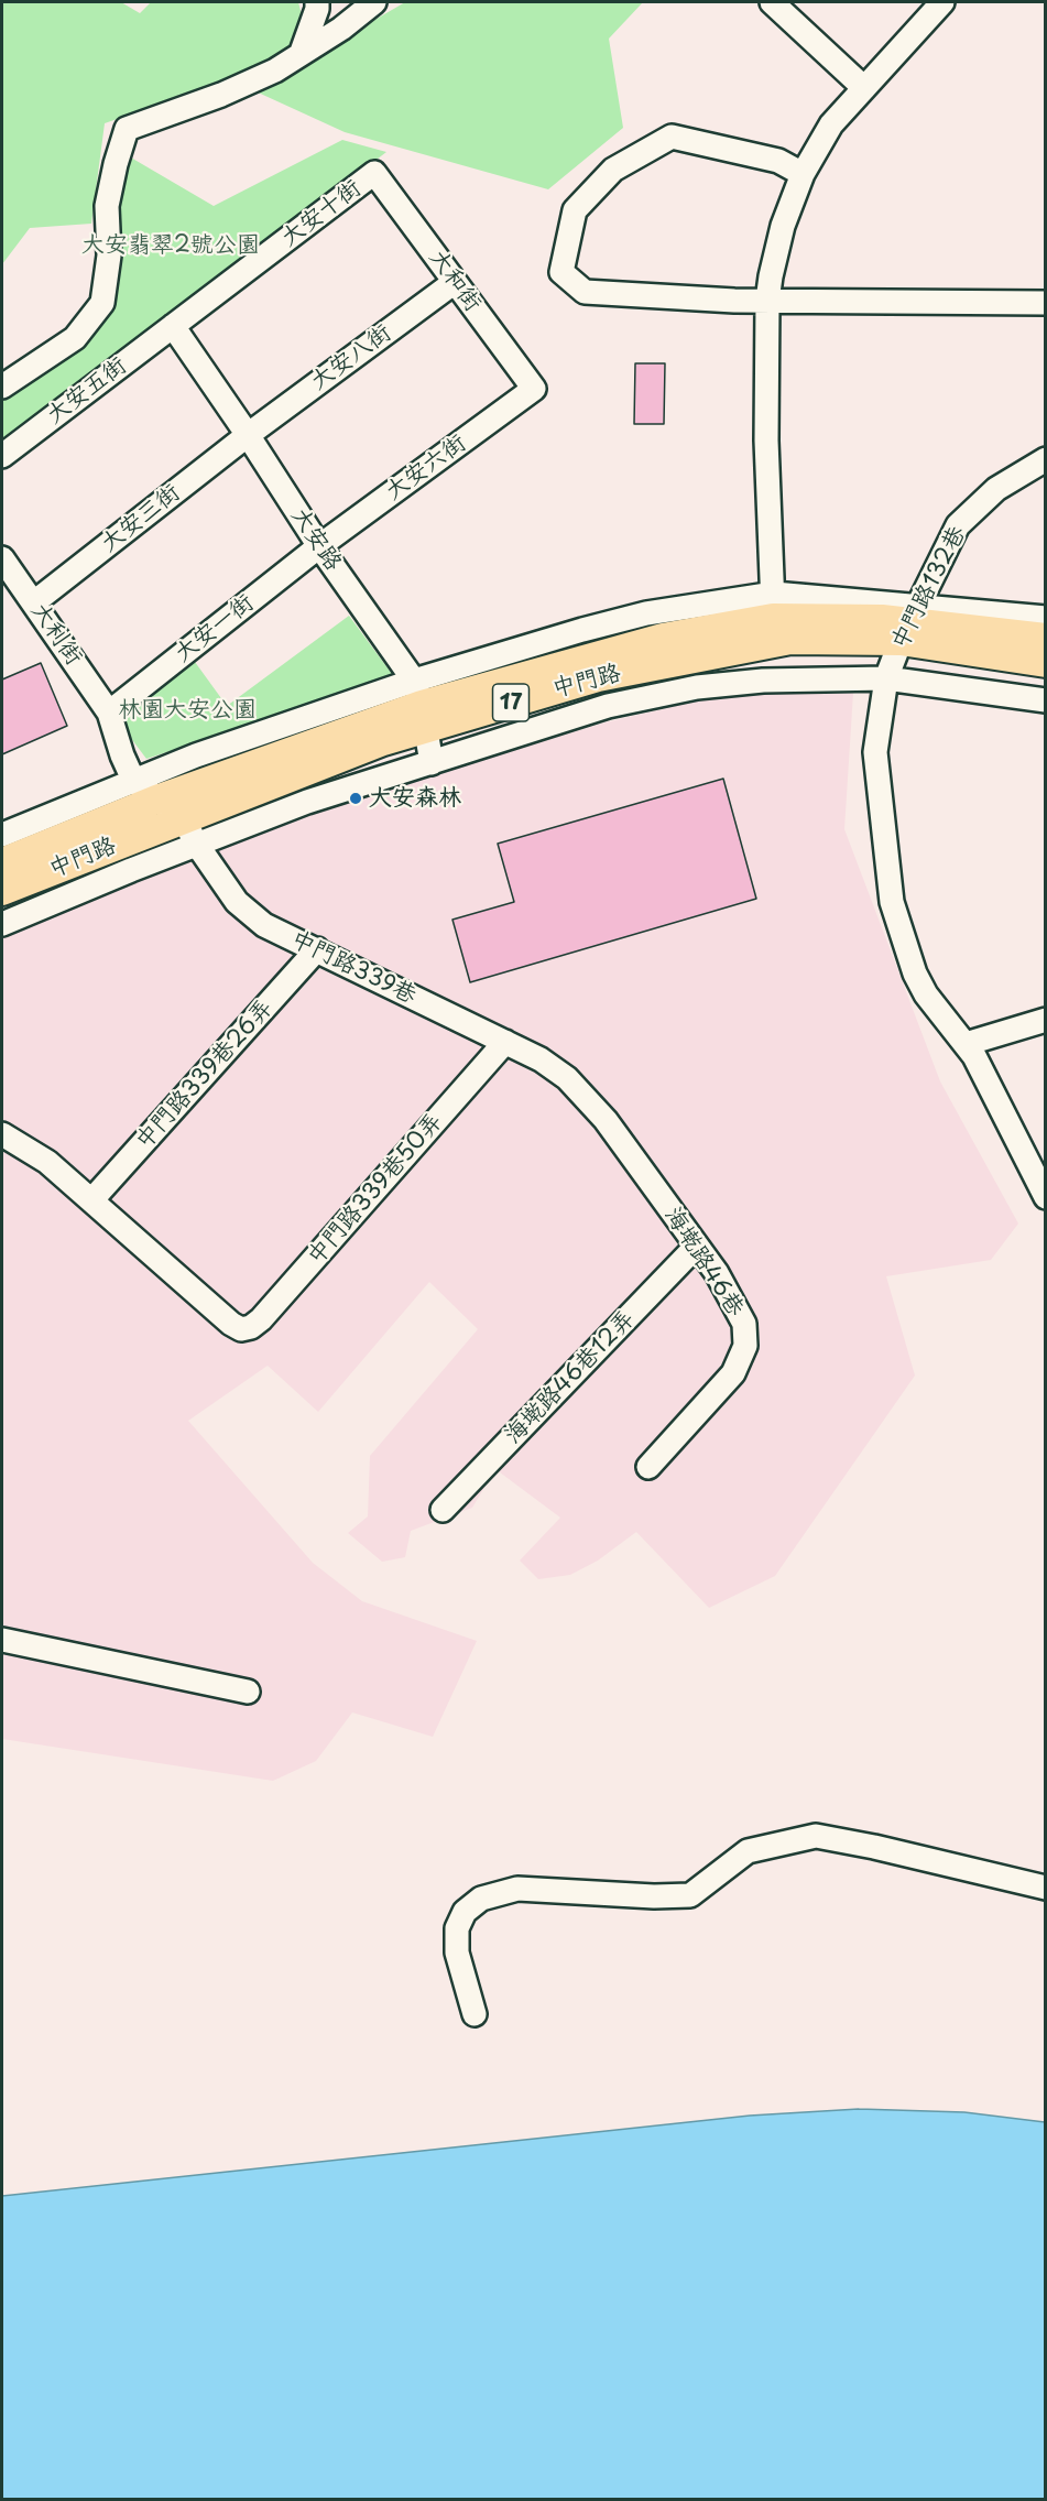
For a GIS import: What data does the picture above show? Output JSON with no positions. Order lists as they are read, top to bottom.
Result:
{
  "streets": {
    "main road": ["中門路", "17"],
    "street": [
      "大安十街",
      "大和街",
      "大安八街",
      "大安五街",
      "大安六街",
      "大安三街",
      "大安路",
      "中門路132巷",
      "大安一街",
      "大利街",
      "中門路339巷",
      "中門路339巷26弄",
      "中門路339巷50弄",
      "海墘路46巷",
      "海墘路46巷12弄"
    ]
  },
  "crossings": [
    ["大安十街", "大和街"],
    ["大安十街", "大安五街"],
    ["大安十街", "大安路"],
    ["大和街", "大安八街"],
    ["大和街", "大安六街"],
    ["大安八街", "大安三街"],
    ["大安八街", "大安路"],
    ["大安五街", "大安路"],
    ["大安六街", "大安路"],
    ["大安六街", "大安一街"],
    ["大安三街", "大安路"],
    ["大安三街", "大利街"],
    ["大安路", "大安一街"],
    ["大安路", "中門路"],
    ["中門路132巷", "中門路"],
    ["大安一街", "大利街"],
    ["大利街", "中門路"],
    ["大利街", "中門路339巷"],
    ["中門路", "中門路339巷"],
    ["中門路339巷", "中門路339巷26弄"],
    ["中門路339巷", "中門路339巷50弄"],
    ["中門路339巷", "海墘路46巷"],
    ["中門路339巷26弄", "中門路339巷50弄"],
    ["海墘路46巷", "海墘路46巷12弄"]
  ],
  "parks": ["大安翡翠2號公園", "林園大安公園"],
  "places": ["大安森林"]
}
